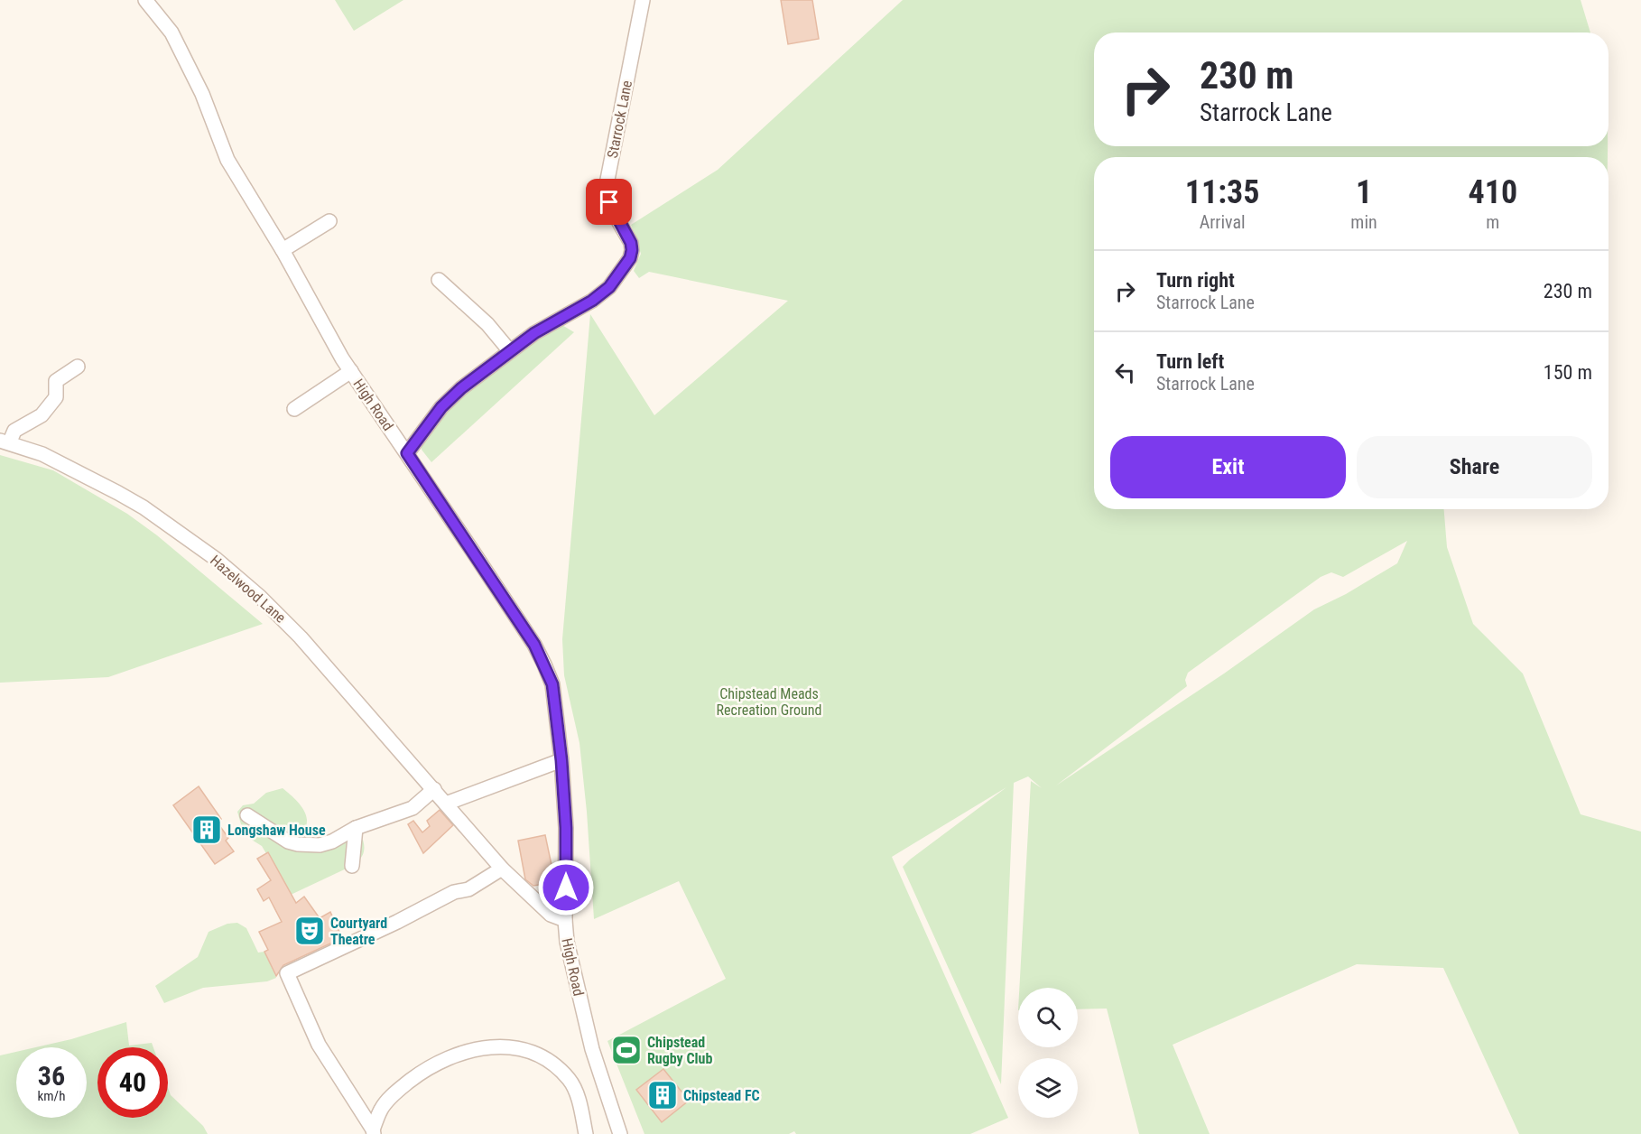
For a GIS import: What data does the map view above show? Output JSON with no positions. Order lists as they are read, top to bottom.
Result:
{
  "streets": {
    "street": ["Starrock Lane", "High Road", "Hazelwood Lane"]
  },
  "crossings": [
    ["Starrock Lane", "High Road"],
    ["High Road", "Hazelwood Lane"]
  ],
  "parks": ["Chipstead Meads Recreation Ground"],
  "places": {
    "building": ["Longshaw House", "Chipstead FC"],
    "theatre": ["Courtyard Theatre"],
    "sports": ["Chipstead Rugby Club"]
  },
  "page": {
    "turn": ["230 m", "Starrock Lane"],
    "eta": [
      "11:35",
      "Arrival",
      "1",
      "min",
      "410",
      "m"
    ],
    "list": [
      {
        "name": "Turn right",
        "note": "Starrock Lane",
        "value": "230 m"
      },
      {
        "name": "Turn left",
        "note": "Starrock Lane",
        "value": "150 m"
      }
    ],
    "buttons": ["Exit", "Share"],
    "speed": "36 km/h",
    "limit": "40"
  }
}
